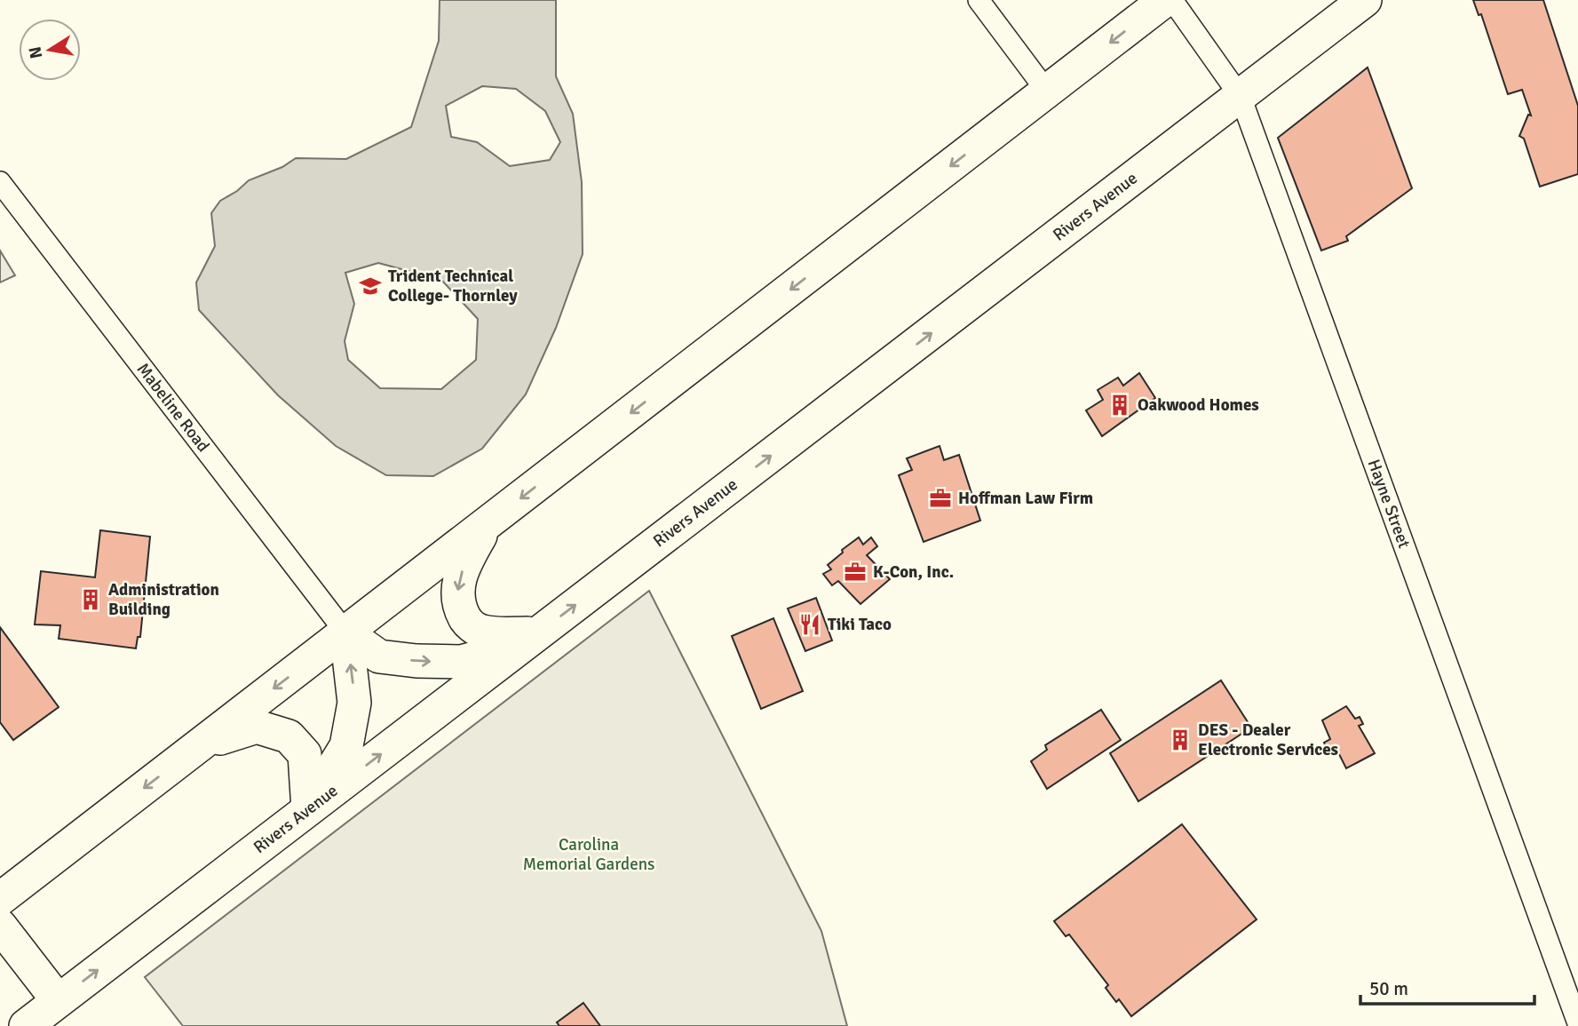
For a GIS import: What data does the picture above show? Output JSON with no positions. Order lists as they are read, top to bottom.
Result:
{
  "streets": {
    "main road": ["Rivers Avenue"],
    "street": ["Mabeline Road", "Hayne Street"]
  },
  "crossings": [
    ["Rivers Avenue", "Hayne Street"]
  ],
  "parks": ["Carolina Memorial Gardens"],
  "places": {
    "school or university": ["Trident Technical College- Thornley"],
    "building": ["Oakwood Homes", "Administration Building", "DES - Dealer Electronic Services"],
    "office": ["Hoffman Law Firm", "K-Con, Inc."],
    "restaurant": ["Tiki Taco"]
  },
  "scale_bar": "50 m",
  "north": "left"
}
